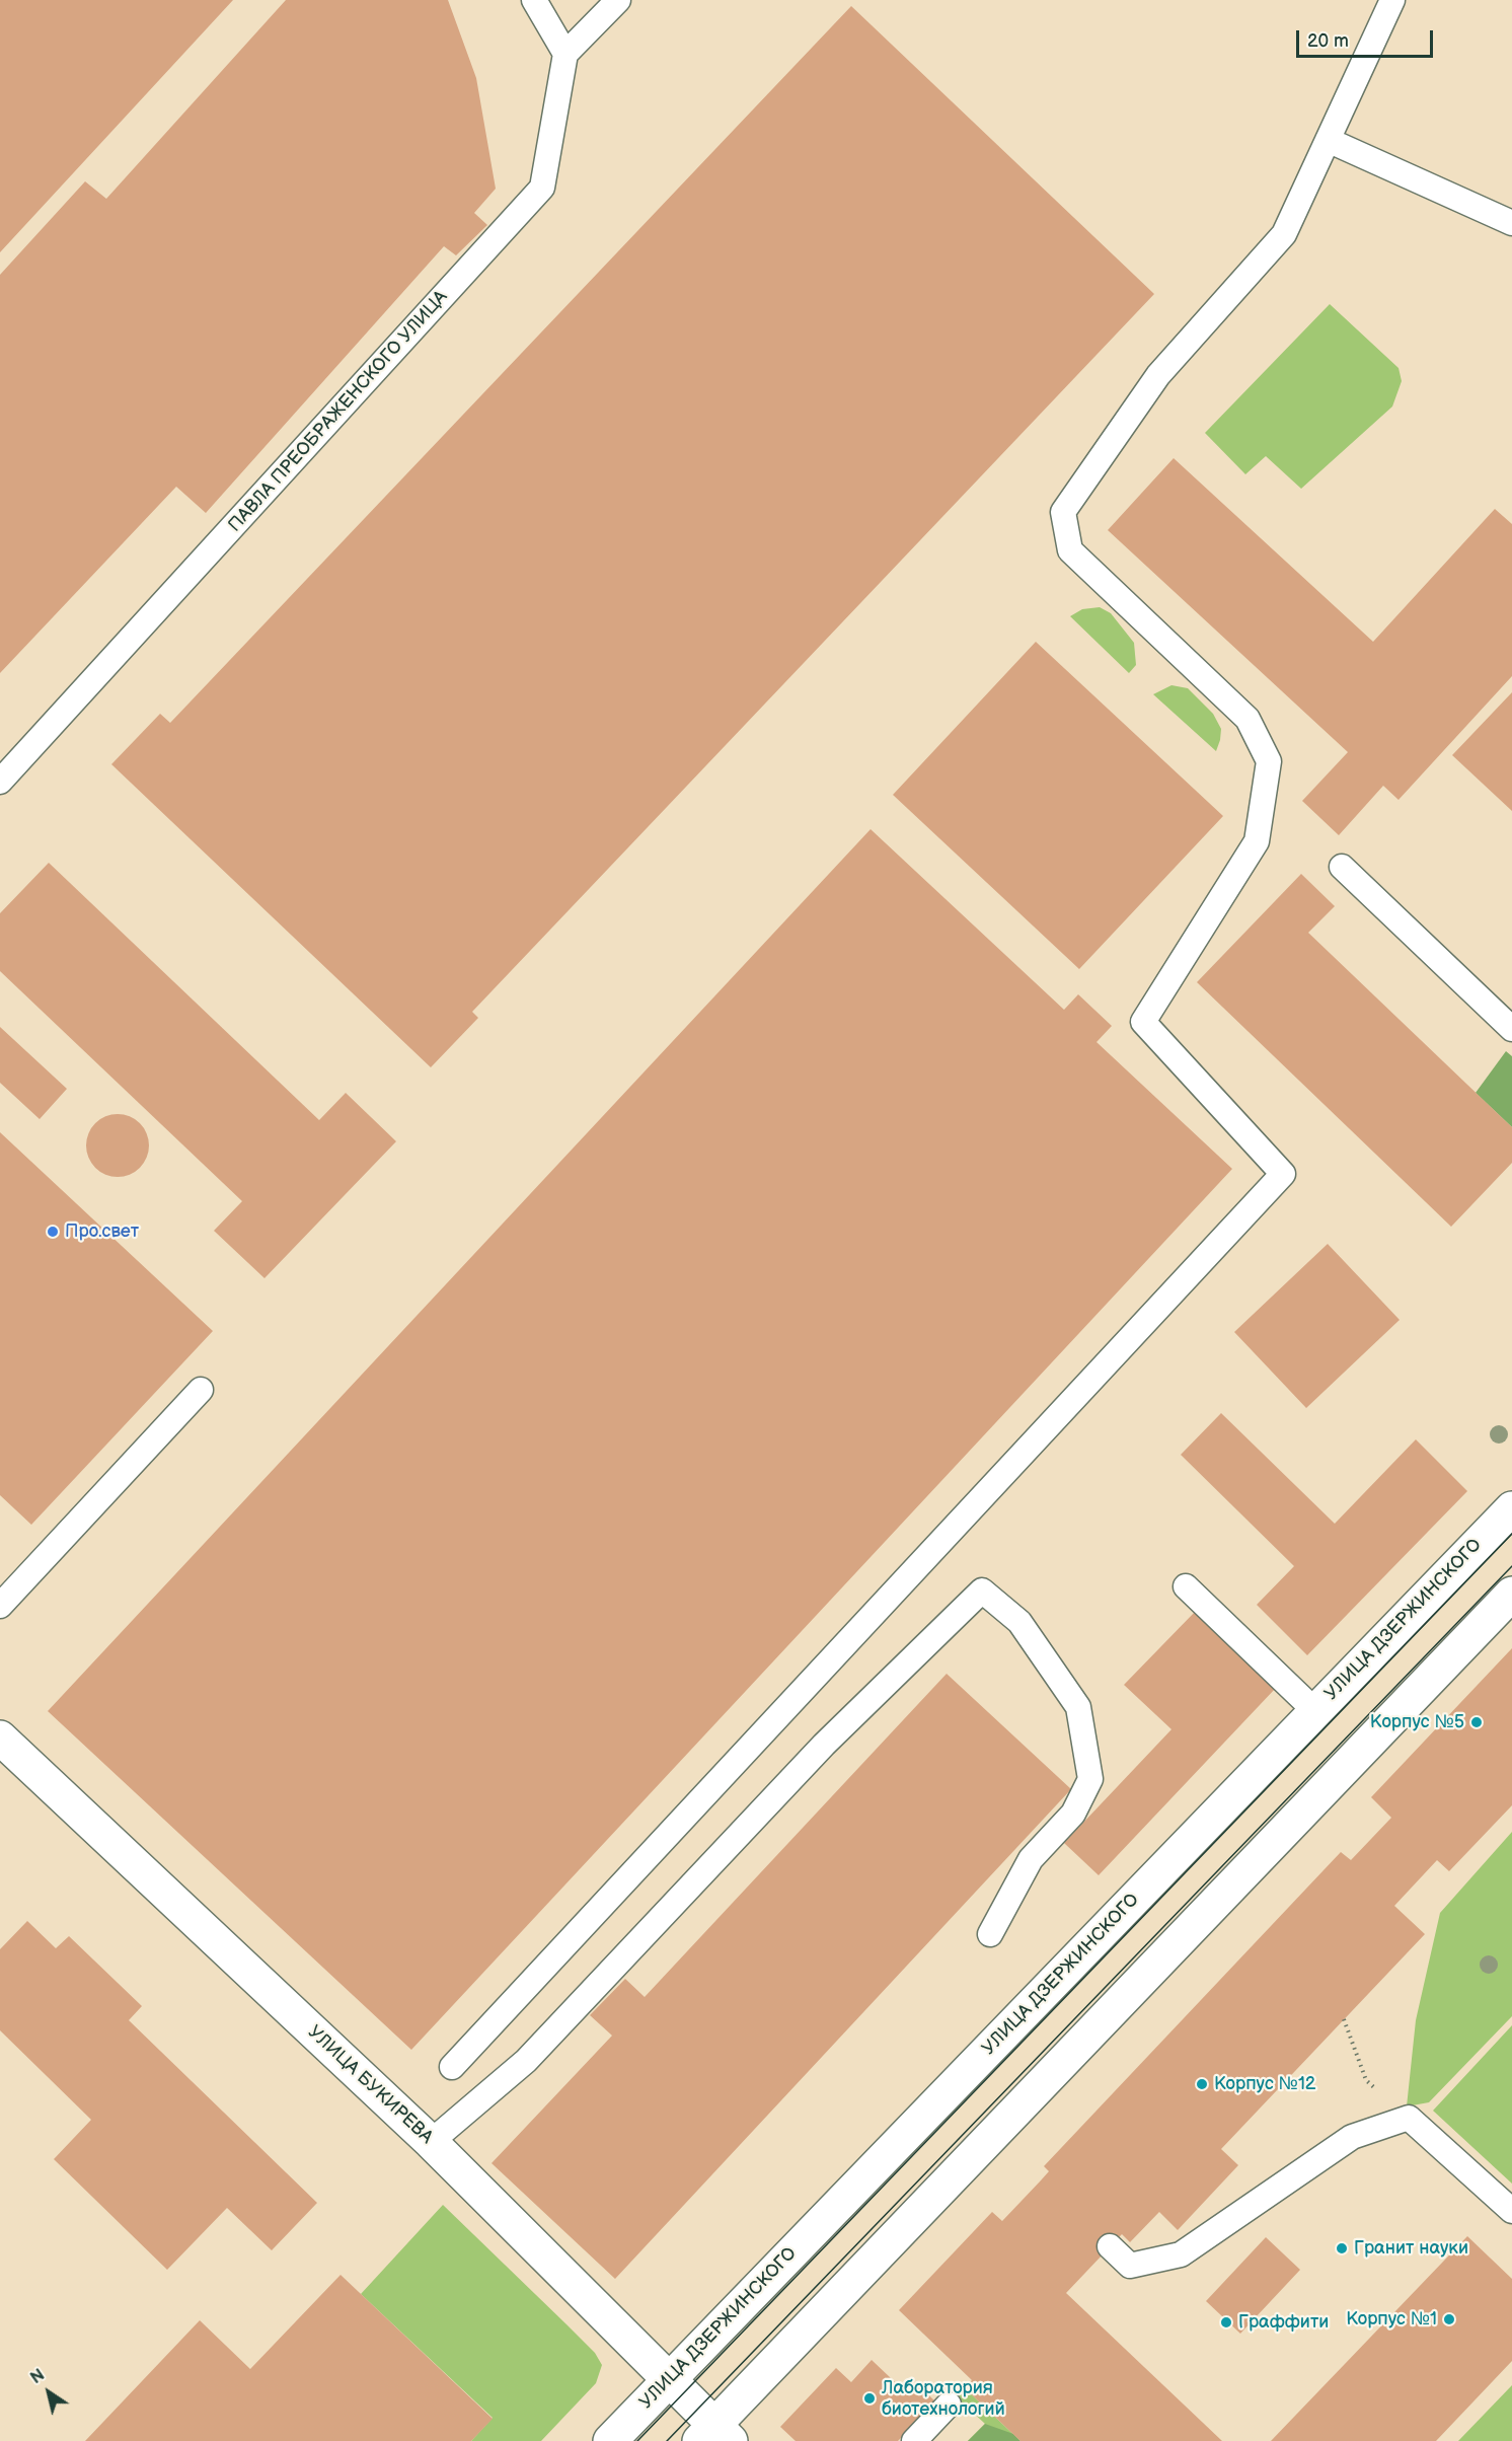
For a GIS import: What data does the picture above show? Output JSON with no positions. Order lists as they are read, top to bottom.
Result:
{
  "streets": {
    "main road": ["УЛИЦА ДЗЕРЖИНСКОГО", "УЛИЦА БУКИРЕВА"],
    "lane": ["ПАВЛА ПРЕОБРАЖЕНСКОГО УЛИЦА"]
  },
  "crossings": [
    ["УЛИЦА ДЗЕРЖИНСКОГО", "УЛИЦА БУКИРЕВА"]
  ],
  "places": [
    "Про.свет",
    "Корпус №5",
    "Корпус №12",
    "Гранит науки",
    "Корпус №1",
    "Граффити",
    "Лаборатория биотехнологий"
  ],
  "scale_bar": "20 m",
  "north": "top left"
}
